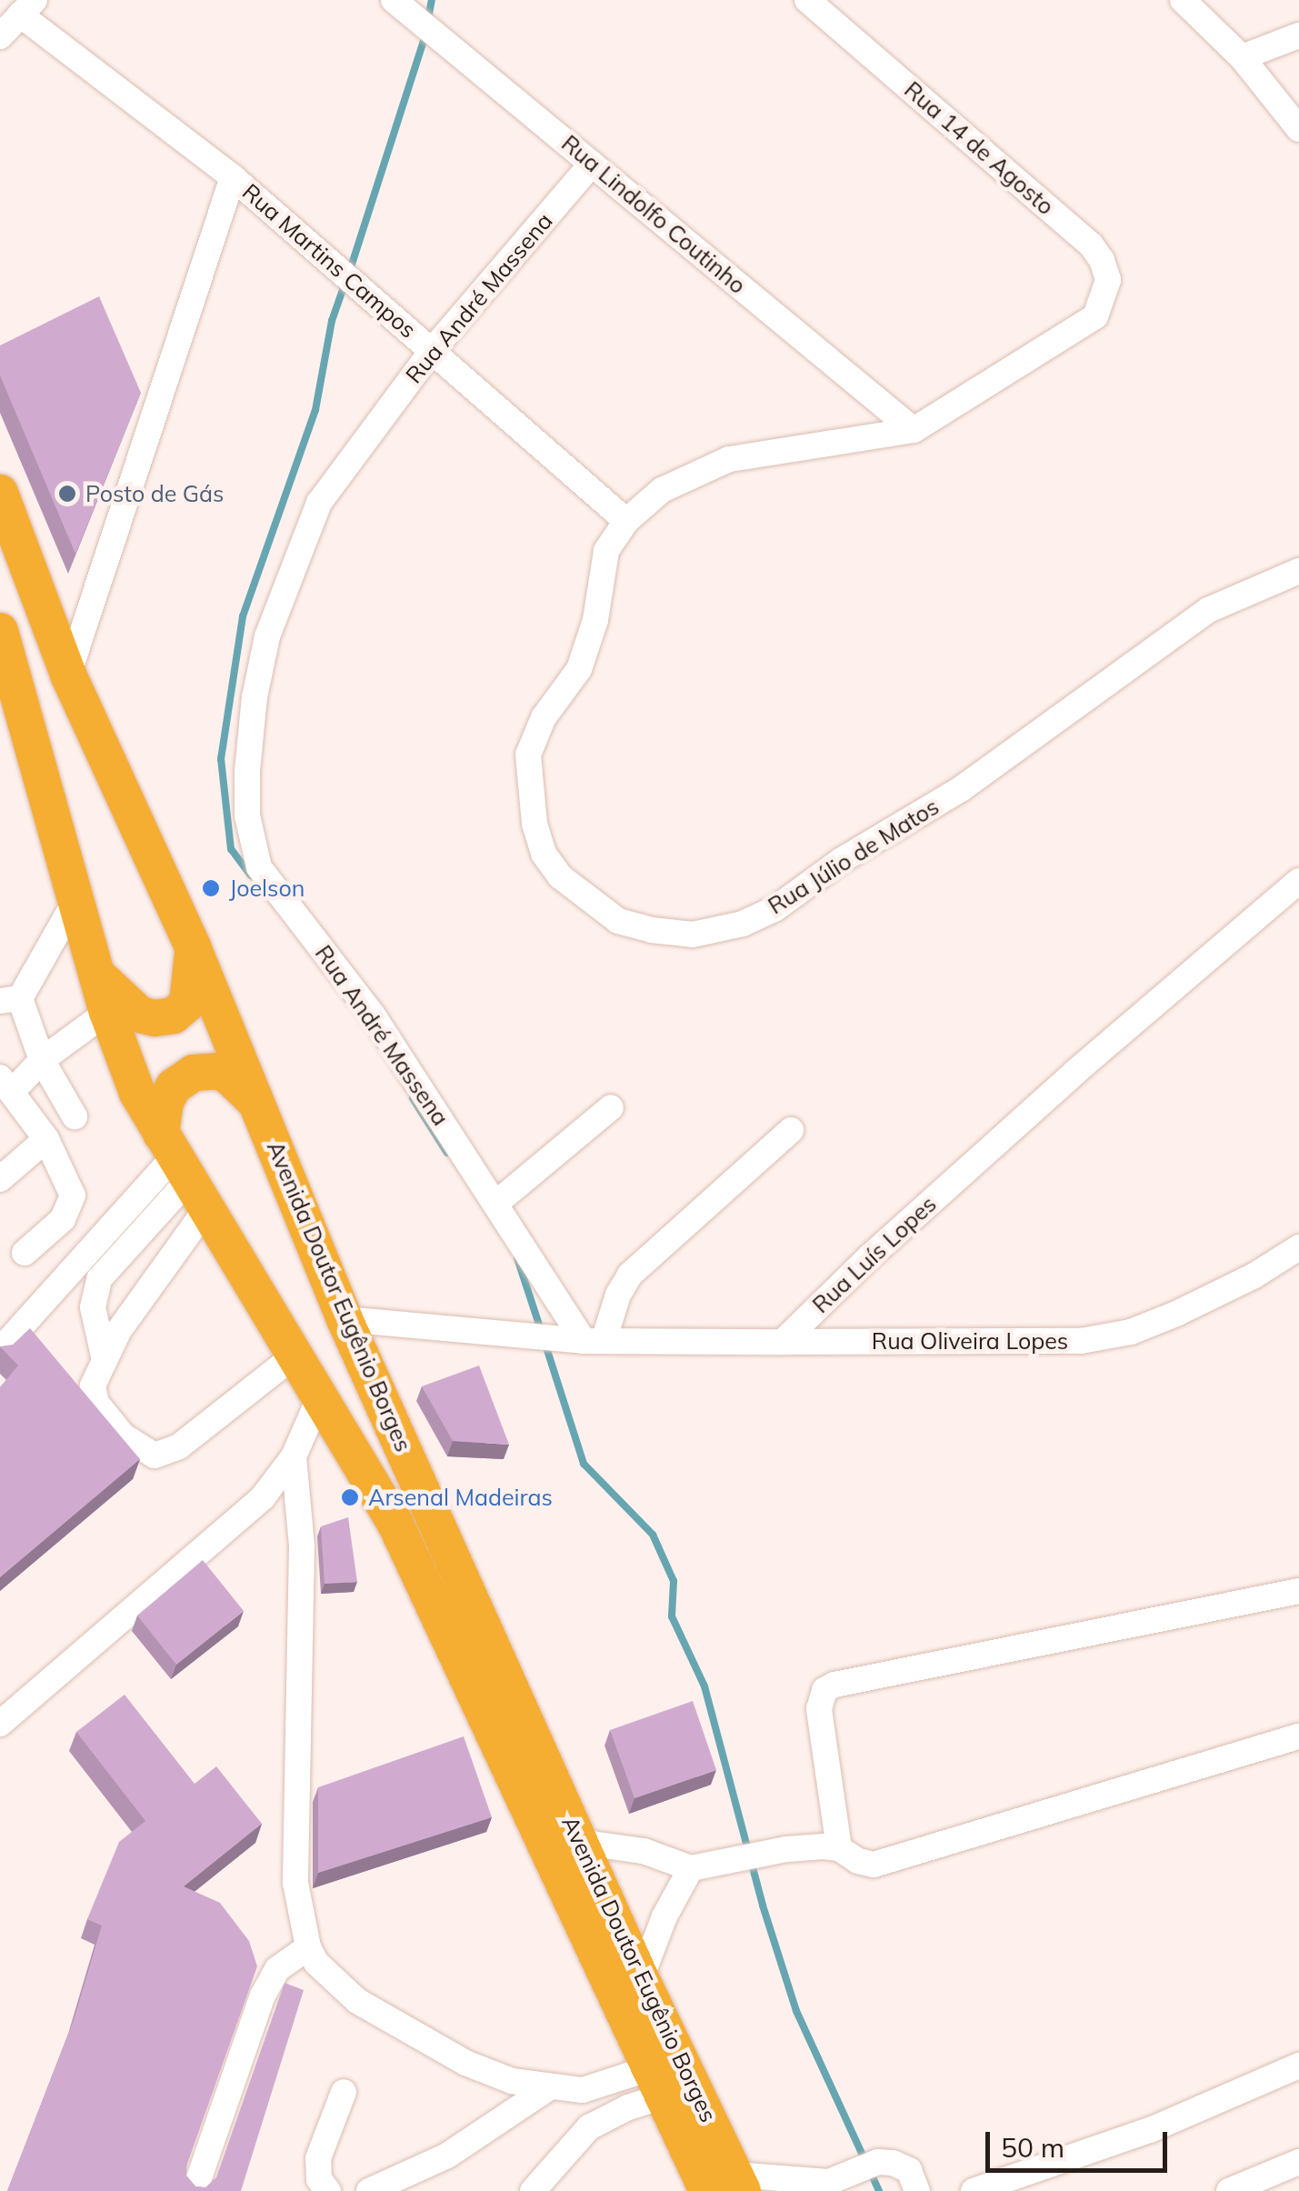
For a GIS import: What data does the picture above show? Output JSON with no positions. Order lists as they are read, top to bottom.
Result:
{
  "streets": {
    "highway": ["Avenida Doutor Eugênio Borges"],
    "street": [
      "Rua 14 de Agosto",
      "Rua Lindolfo Coutinho",
      "Rua Martins Campos",
      "Rua André Massena",
      "Rua Júlio de Matos",
      "Rua Luís Lopes",
      "Rua Oliveira Lopes"
    ]
  },
  "crossings": [
    ["Rua 14 de Agosto", "Rua Júlio de Matos"],
    ["Rua Lindolfo Coutinho", "Rua André Massena"],
    ["Rua Lindolfo Coutinho", "Rua Júlio de Matos"],
    ["Rua Martins Campos", "Rua André Massena"],
    ["Rua Martins Campos", "Rua Júlio de Matos"],
    ["Rua Luís Lopes", "Rua Oliveira Lopes"]
  ],
  "places": ["Posto de Gás", "Joelson", "Arsenal Madeiras"],
  "scale_bar": "50 m"
}
